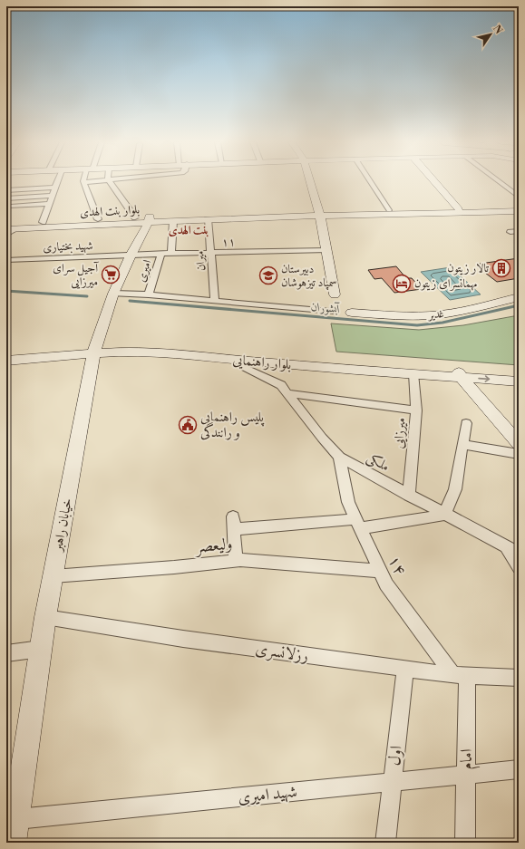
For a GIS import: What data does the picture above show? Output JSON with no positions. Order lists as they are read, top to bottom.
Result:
{
  "streets": {
    "main road": [
      "بلوار بنت الهدی",
      "غدیر",
      "بلوار راهنمایی",
      "خیابان راهبر"
    ],
    "street": [
      "۱۱",
      "شهید بختیاری",
      "میران",
      "امیری",
      "میرزایی",
      "ملکی",
      "ولیعصر",
      "۱۴",
      "رزلانسری",
      "اول",
      "امام",
      "شهید امیری"
    ]
  },
  "crossings": [
    ["بلوار بنت الهدی", "میران"],
    ["بلوار بنت الهدی", "امیری"],
    ["بلوار بنت الهدی", "خیابان راهبر"],
    ["۱۱", "شهید بختیاری"],
    ["۱۱", "میران"],
    ["۱۱", "امیری"],
    ["۱۱", "خیابان راهبر"],
    ["شهید بختیاری", "خیابان راهبر"],
    ["بلوار راهنمایی", "میرزایی"],
    ["بلوار راهنمایی", "خیابان راهبر"],
    ["میرزایی", "ملکی"],
    ["ملکی", "۱۴"],
    ["خیابان راهبر", "ولیعصر"],
    ["خیابان راهبر", "رزلانسری"],
    ["خیابان راهبر", "شهید امیری"],
    ["ولیعصر", "۱۴"],
    ["۱۴", "رزلانسری"],
    ["۱۴", "امام"],
    ["رزلانسری", "اول"],
    ["رزلانسری", "امام"],
    ["اول", "شهید امیری"],
    ["امام", "شهید امیری"]
  ],
  "districts": ["بنت الهدی"],
  "water": ["آبشوران"],
  "places": {
    "building": ["تالار زیتون"],
    "supermarket": ["آجیل سرای میرزایی"],
    "school or university": ["دبیرستان سمپاد تیزهوشان"],
    "hotel": ["مهمانسرای زیتون"],
    "public building": ["پلیس راهنمایی و رانندگی"]
  },
  "north": "top right"
}
